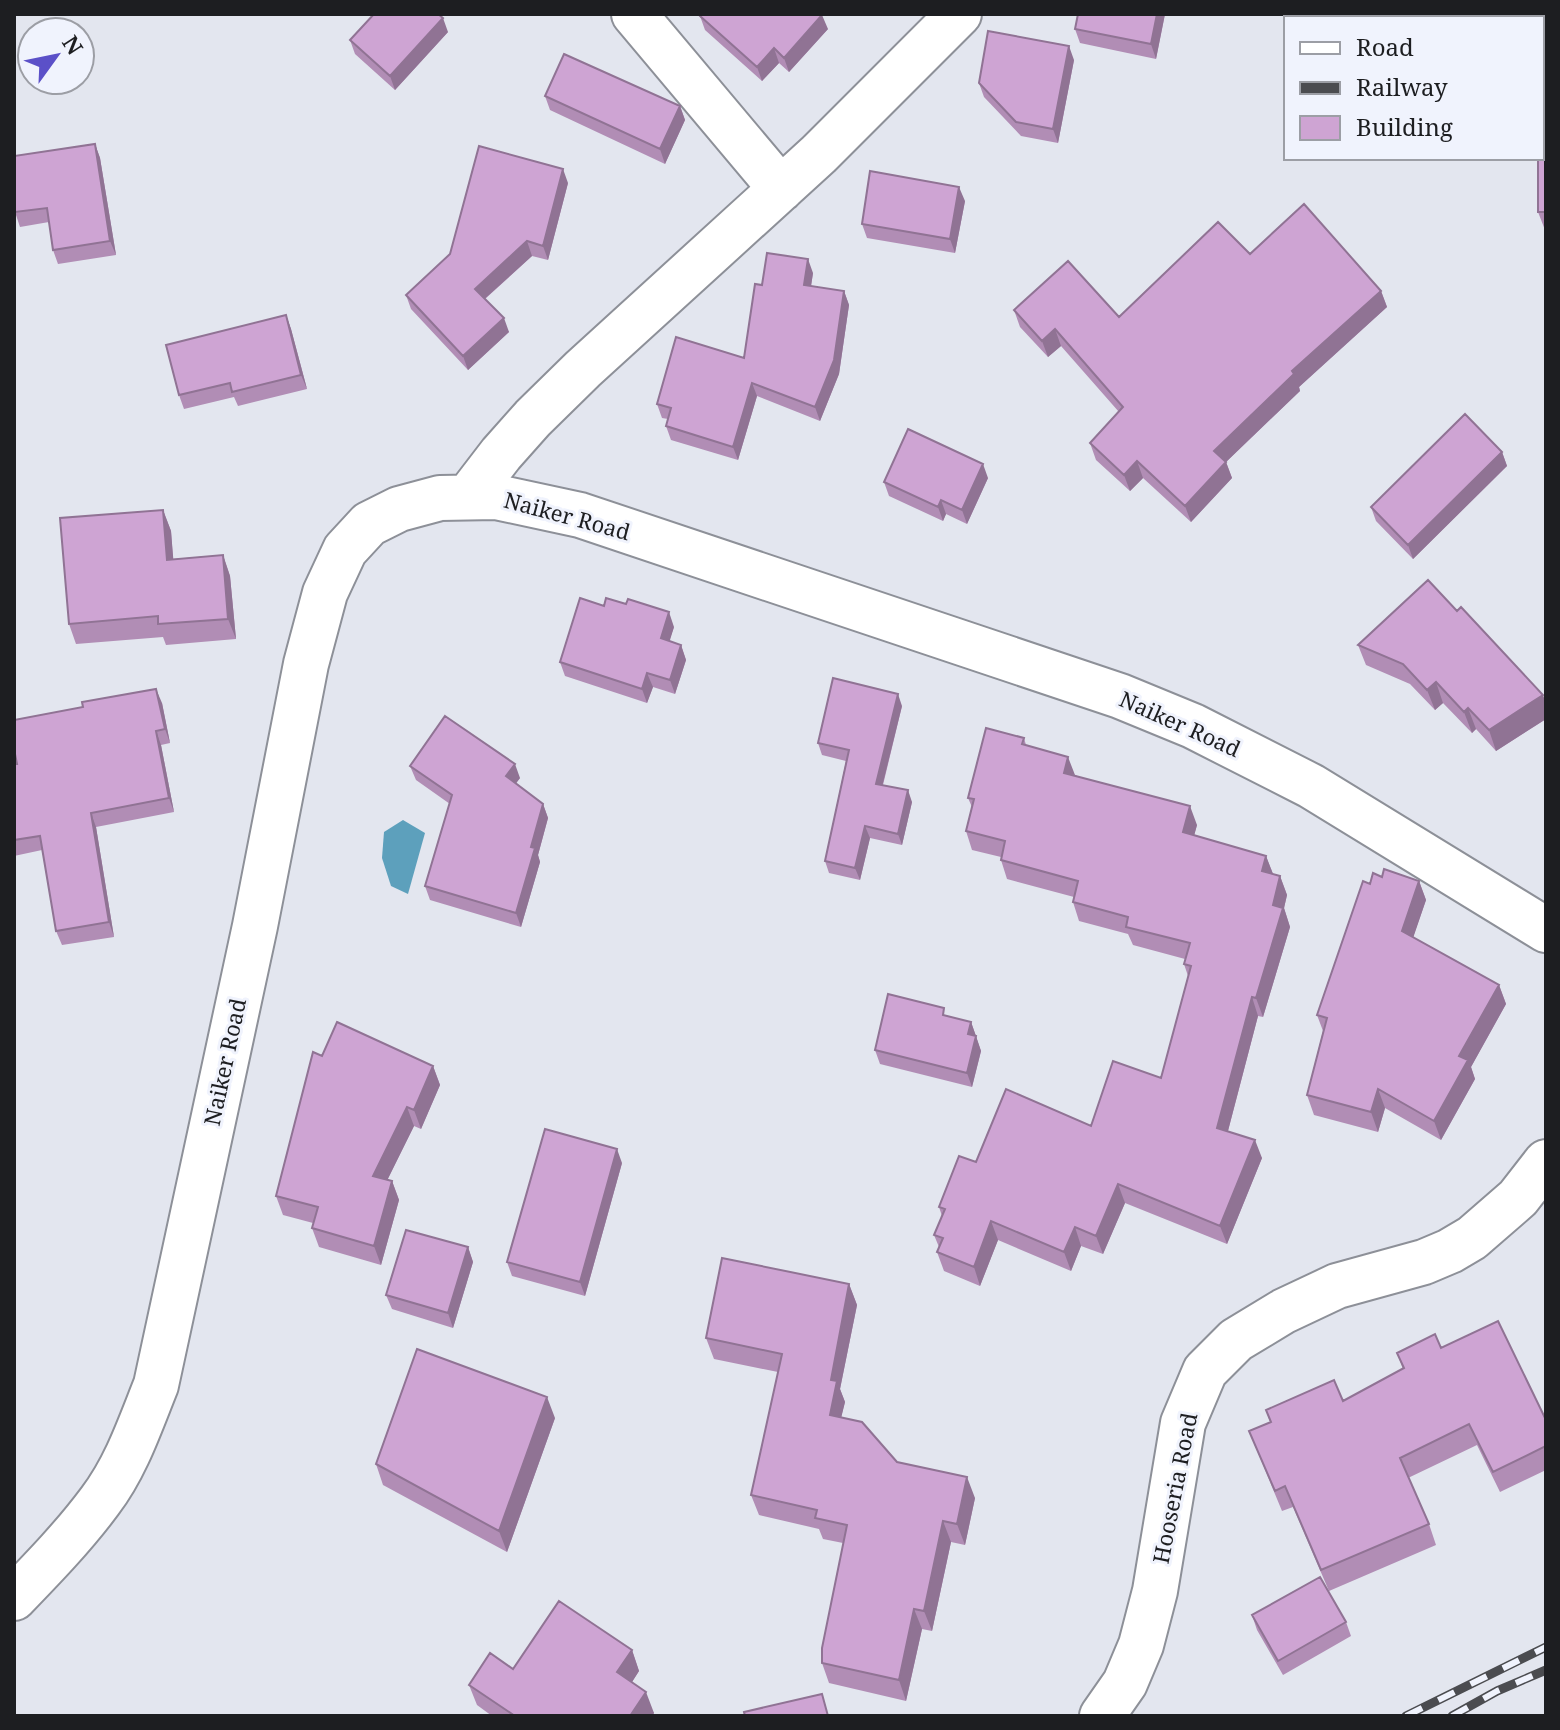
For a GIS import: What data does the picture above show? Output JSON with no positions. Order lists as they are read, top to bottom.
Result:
{
  "streets": {
    "street": ["Naiker Road", "Hooseria Road"]
  },
  "legend": ["Road", "Railway", "Building"],
  "north": "top right"
}
